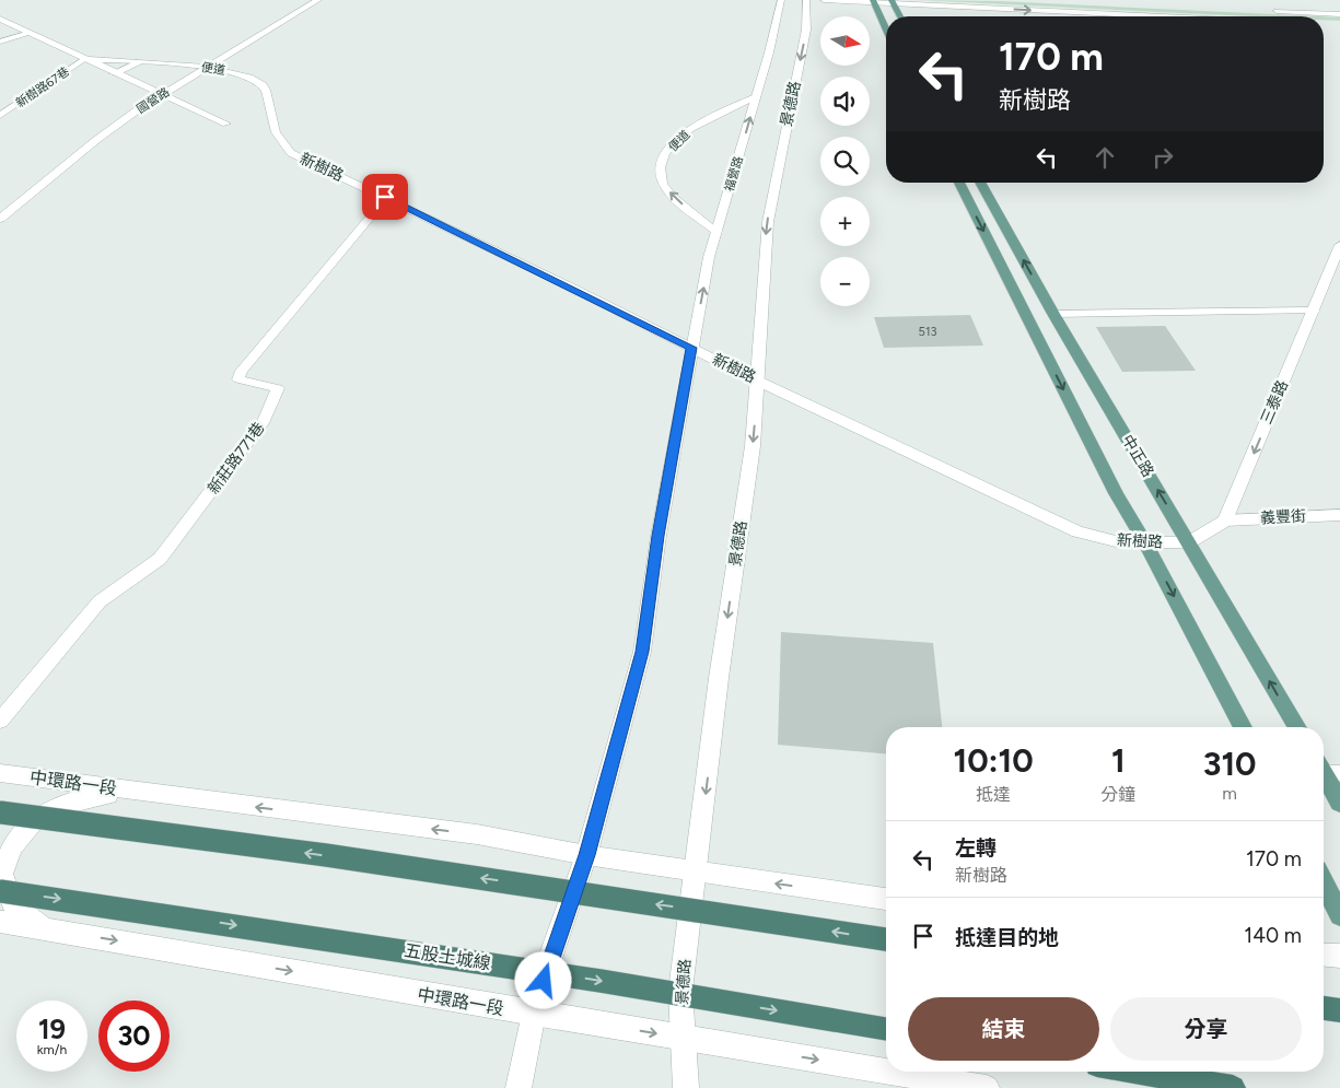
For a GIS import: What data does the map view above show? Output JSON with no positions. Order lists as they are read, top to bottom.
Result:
{
  "streets": {
    "highway": ["五股土城線"],
    "main road": ["中正路"],
    "street": [
      "便道",
      "國營路",
      "景德路",
      "新樹路",
      "福營路",
      "三泰路",
      "中環路一段"
    ],
    "lane": ["新樹路67巷", "新莊路771巷", "義豐街"]
  },
  "crossings": [
    ["便道", "新樹路67巷"],
    ["便道", "國營路"],
    ["便道", "新樹路"],
    ["便道", "福營路"],
    ["景德路", "新樹路"],
    ["景德路", "中環路一段"],
    ["新樹路", "福營路"],
    ["新樹路", "中正路"],
    ["新樹路", "新莊路771巷"],
    ["福營路", "中環路一段"],
    ["三泰路", "義豐街"]
  ],
  "one_way": ["景德路", "三泰路"],
  "house_numbers": ["513"],
  "north": "right",
  "page": {
    "map_buttons": ["+", "−"],
    "turn": ["170 m", "新樹路"],
    "eta": [
      "10:10",
      "抵達",
      "1",
      "分鐘",
      "310",
      "m"
    ],
    "list": [
      {
        "name": "左轉",
        "note": "新樹路",
        "value": "170 m"
      },
      {
        "name": "抵達目的地",
        "value": "140 m"
      }
    ],
    "buttons": ["結束", "分享"],
    "speed": "19 km/h",
    "limit": "30"
  }
}
